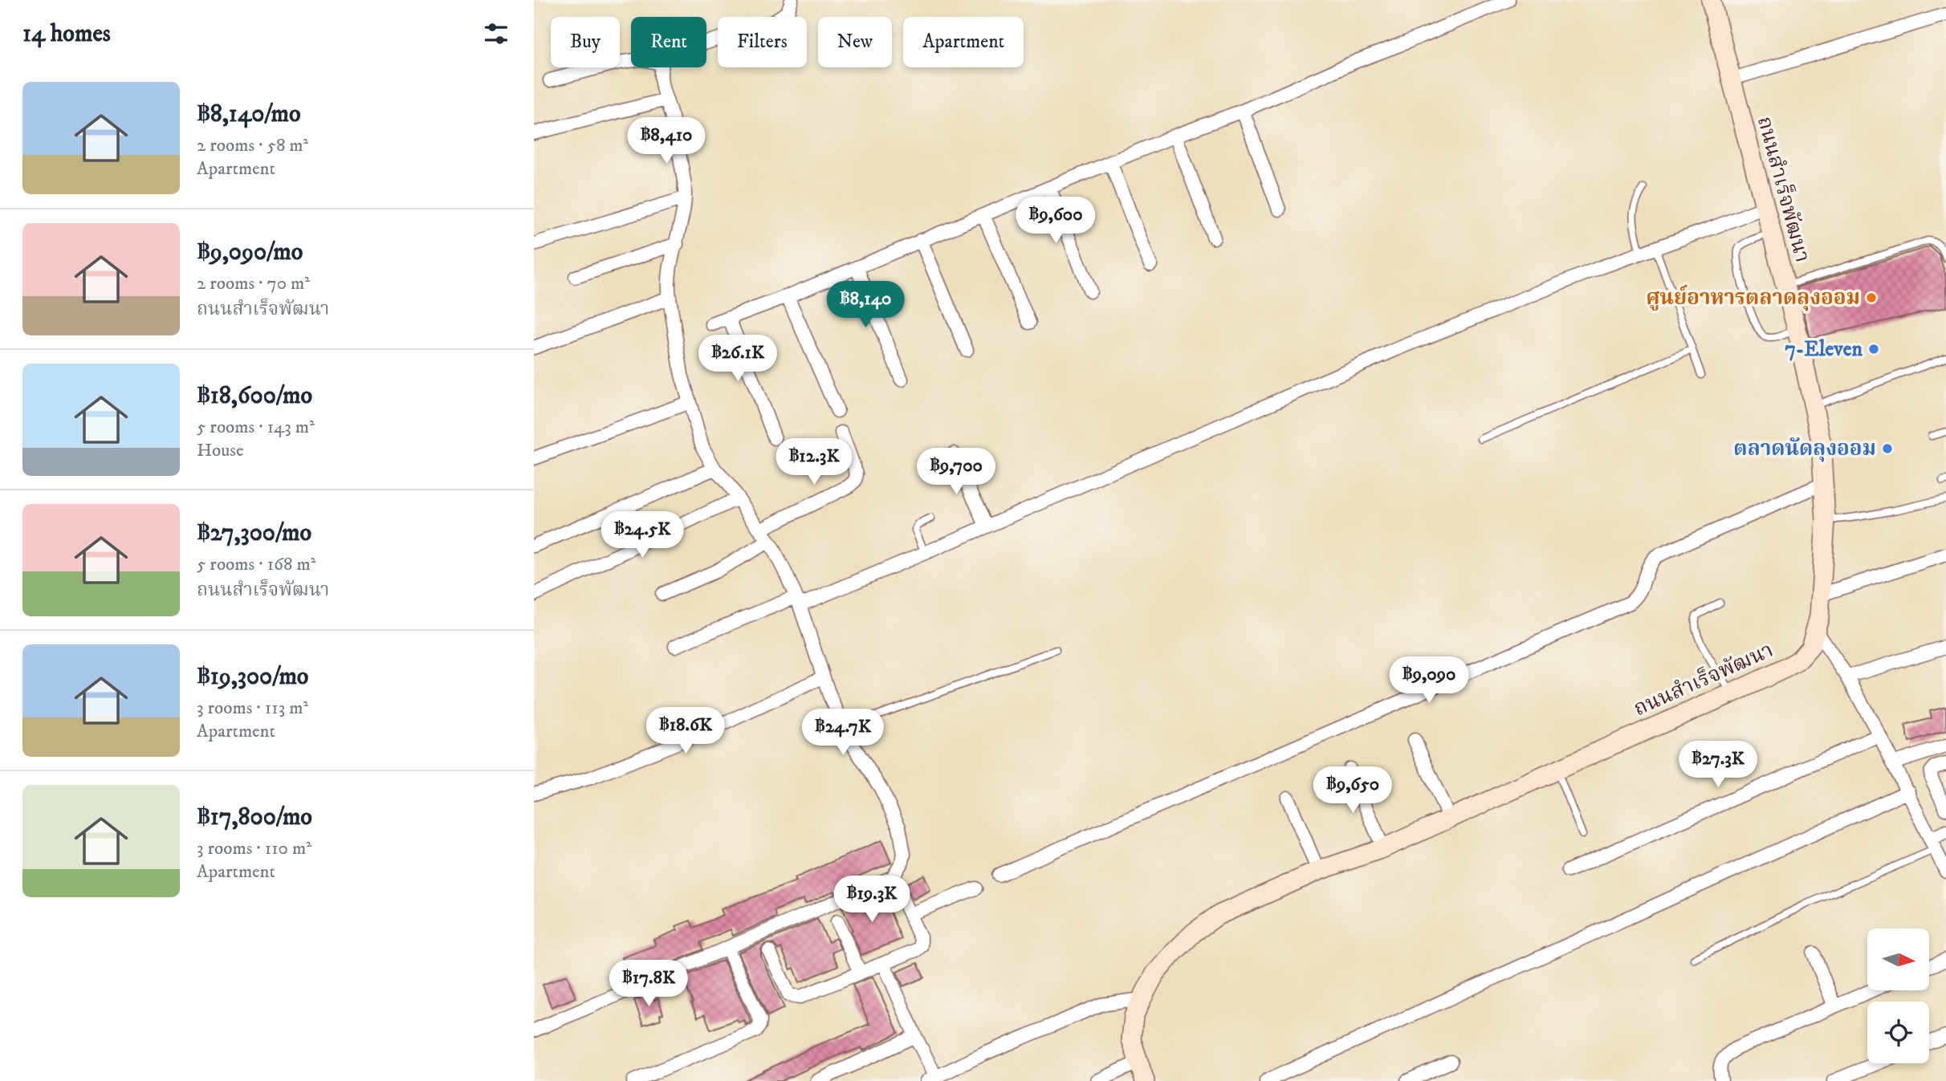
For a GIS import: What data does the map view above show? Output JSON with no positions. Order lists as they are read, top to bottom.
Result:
{
  "streets": {
    "street": ["ถนนสำเร็จพัฒนา"]
  },
  "places": ["ศูนย์อาหารตลาดลุงออม", "7-Eleven", "ตลาดนัดลุงออม"],
  "north": "right",
  "page": {
    "heading": "14 homes",
    "chip": [
      "Buy",
      "Rent",
      "Filters",
      "New",
      "Apartment"
    ],
    "list": [
      {
        "name": "฿8,140/mo",
        "note": "2 rooms · 58 m² · Apartment"
      },
      {
        "name": "฿9,090/mo",
        "note": "2 rooms · 70 m² · ถนนสำเร็จพัฒนา"
      },
      {
        "name": "฿18,600/mo",
        "note": "5 rooms · 143 m² · House"
      },
      {
        "name": "฿27,300/mo",
        "note": "5 rooms · 168 m² · ถนนสำเร็จพัฒนา"
      },
      {
        "name": "฿19,300/mo",
        "note": "3 rooms · 113 m² · Apartment"
      },
      {
        "name": "฿17,800/mo",
        "note": "3 rooms · 110 m² · Apartment"
      }
    ],
    "price": [
      "฿8,410",
      "฿9,600",
      "฿8,140",
      "฿26.1K",
      "฿12.3K",
      "฿9,700",
      "฿24.5K",
      "฿9,090",
      "฿18.6K",
      "฿24.7K",
      "฿27.3K",
      "฿9,650",
      "฿19.3K",
      "฿17.8K"
    ]
  }
}
